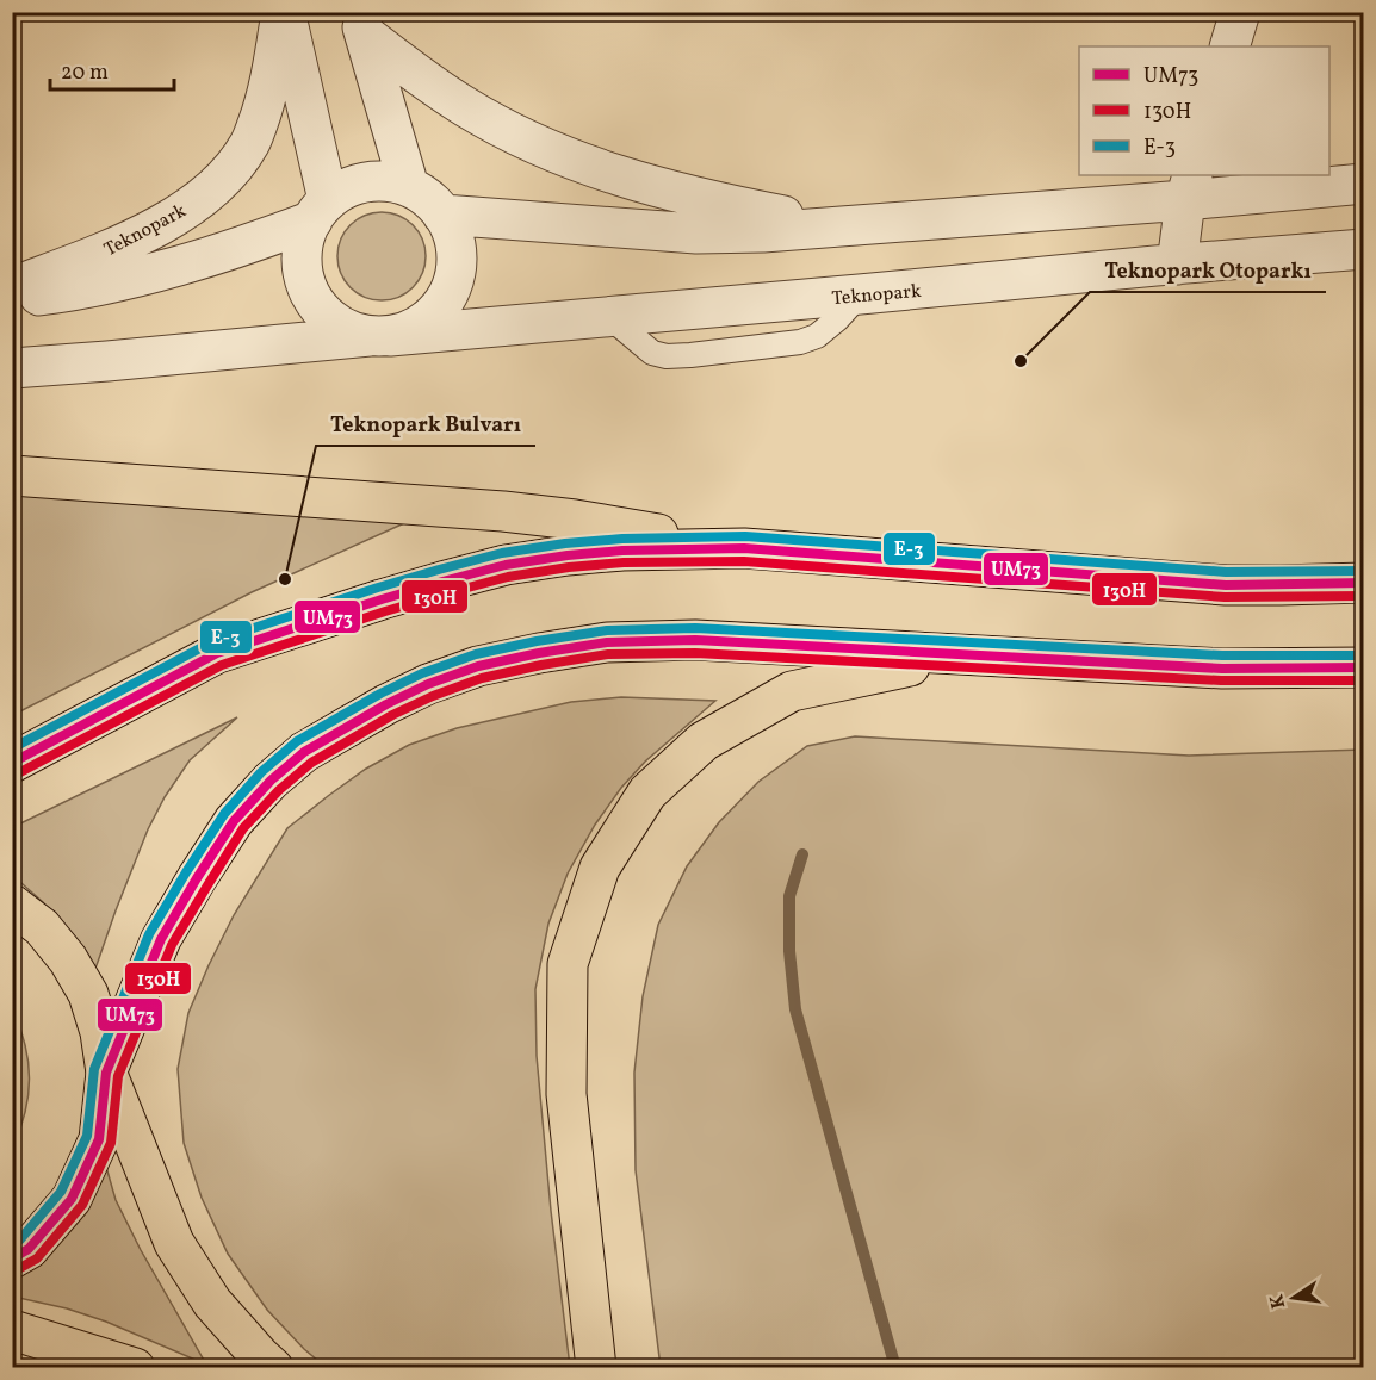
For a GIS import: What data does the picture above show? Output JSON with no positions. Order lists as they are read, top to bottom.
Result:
{
  "streets": {
    "street": ["Teknopark"]
  },
  "places": ["Teknopark Otoparkı", "Teknopark Bulvarı"],
  "lines": ["transit line E-3", "transit line UM73", "transit line 130H"],
  "legend": ["UM73", "130H", "E-3"],
  "scale_bar": "20 m",
  "north": "left"
}
